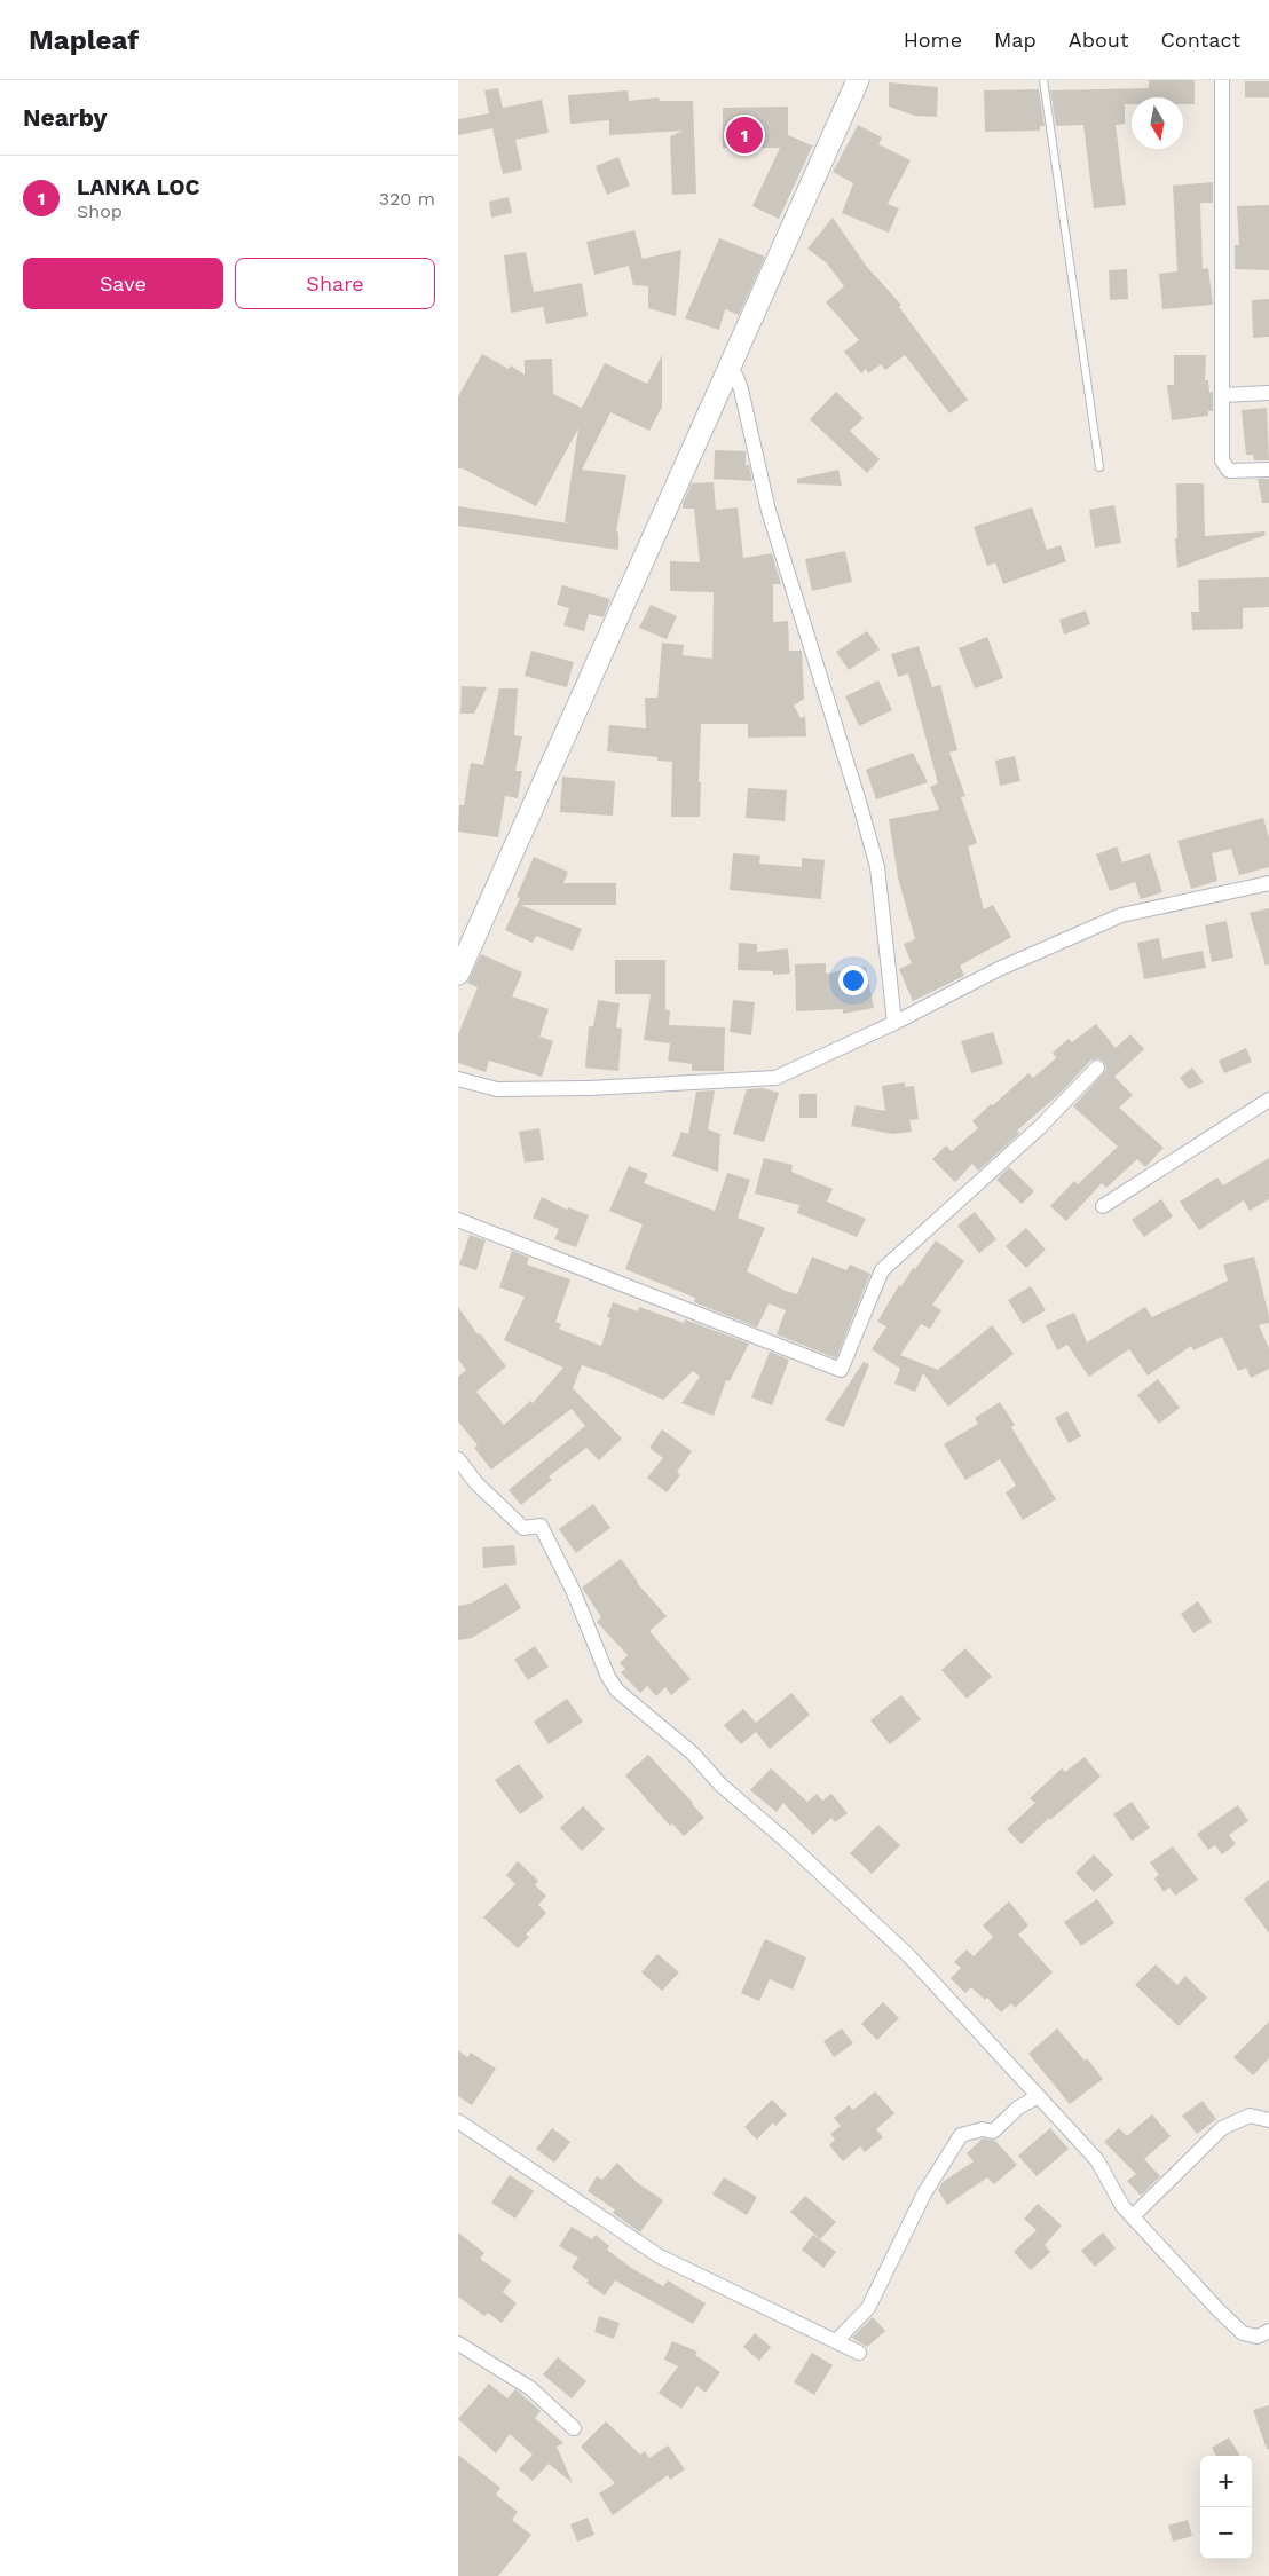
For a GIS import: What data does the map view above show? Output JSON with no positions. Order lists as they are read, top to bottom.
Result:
{
  "north": "bottom",
  "page": {
    "header": "Mapleaf",
    "nav": [
      "Home",
      "Map",
      "About",
      "Contact"
    ],
    "heading": "Nearby",
    "pins": "1",
    "list": [
      {
        "mark": "1",
        "name": "LANKA LOC",
        "note": "Shop",
        "value": "320 m"
      }
    ],
    "buttons": ["Save", "Share"],
    "map_buttons": ["+", "−"]
  }
}
